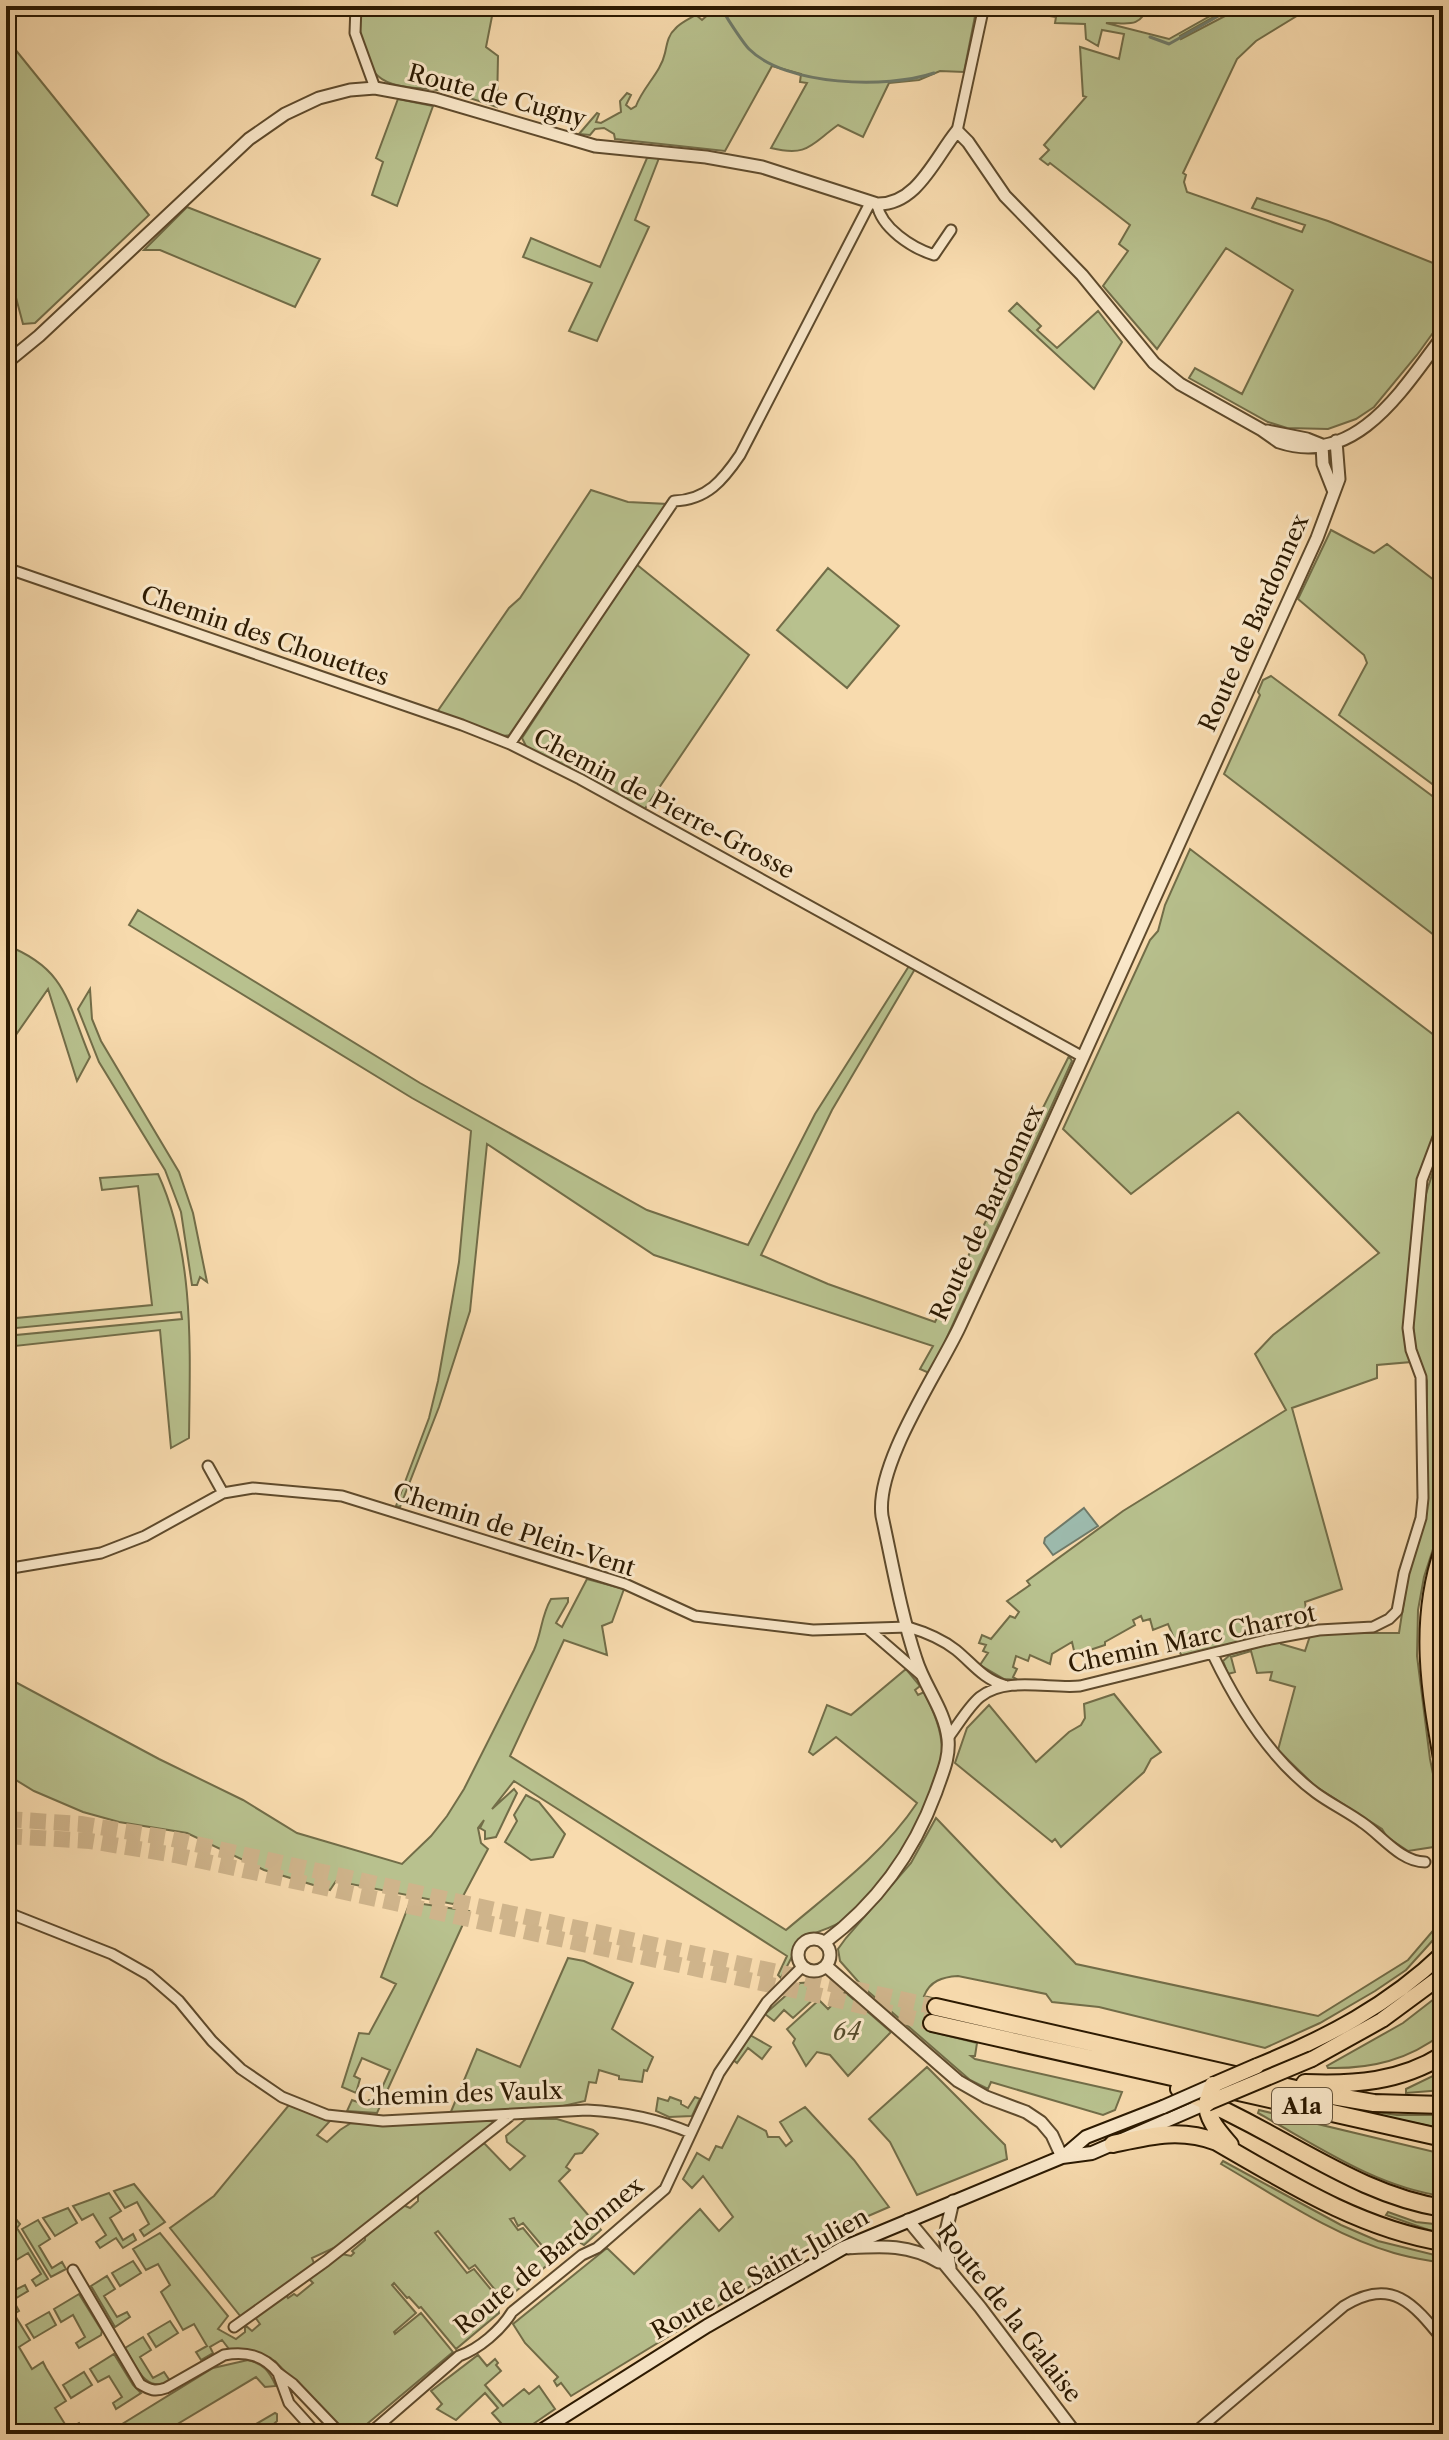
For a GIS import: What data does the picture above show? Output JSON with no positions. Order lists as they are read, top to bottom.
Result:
{
  "streets": {
    "highway": ["A1a"],
    "main road": ["Route de Saint-Julien"],
    "street": [
      "Route de Cugny",
      "Route de Bardonnex",
      "Chemin des Chouettes",
      "Chemin de Pierre-Grosse",
      "Chemin de Plein-Vent",
      "Chemin Marc Charrot",
      "Chemin des Vaulx",
      "Route de la Galaise"
    ]
  },
  "crossings": [
    ["Route de Cugny", "Chemin de Pierre-Grosse"],
    ["Route de Bardonnex", "Chemin de Pierre-Grosse"],
    ["Route de Bardonnex", "Chemin de Plein-Vent"],
    ["Route de Bardonnex", "Chemin des Vaulx"],
    ["Chemin des Chouettes", "Chemin de Pierre-Grosse"],
    ["Route de Saint-Julien", "Route de la Galaise"]
  ],
  "parks": ["64"]
}
